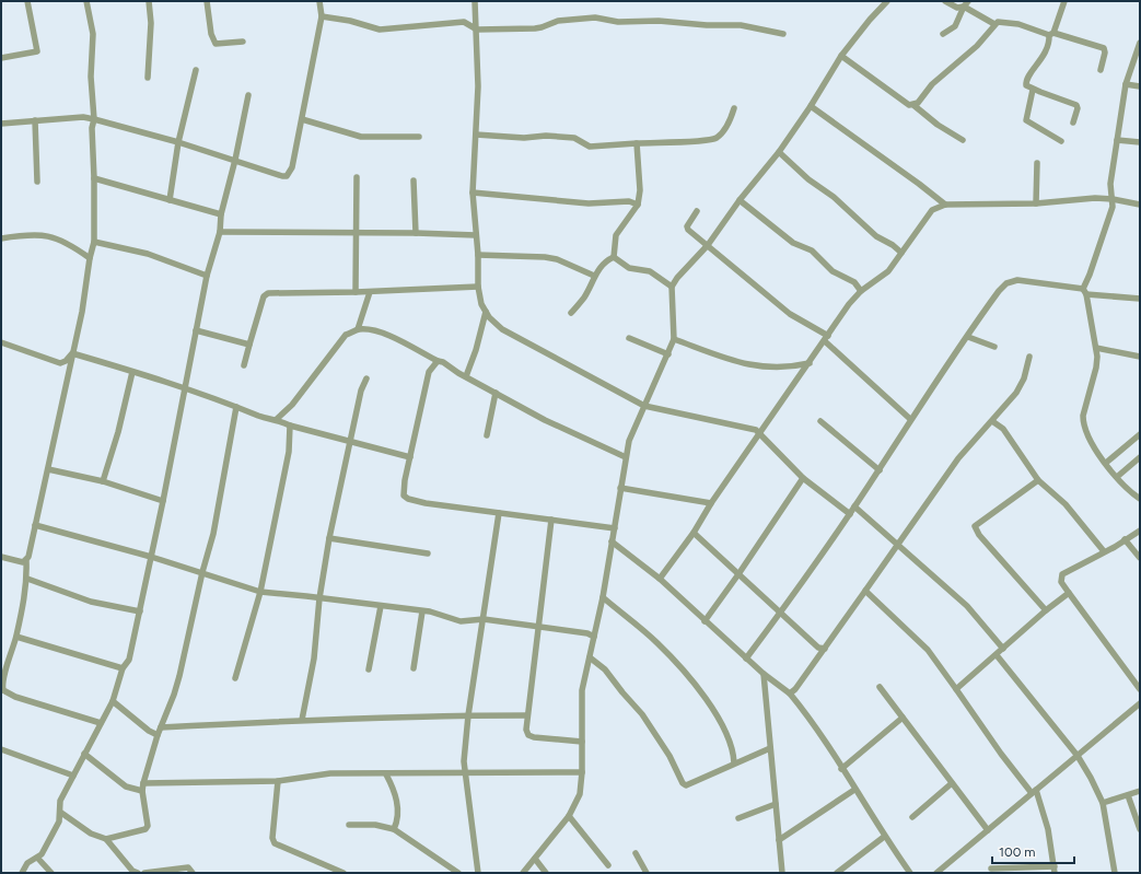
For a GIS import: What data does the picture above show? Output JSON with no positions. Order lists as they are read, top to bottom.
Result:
{
  "scale_bar": "100 m"
}
